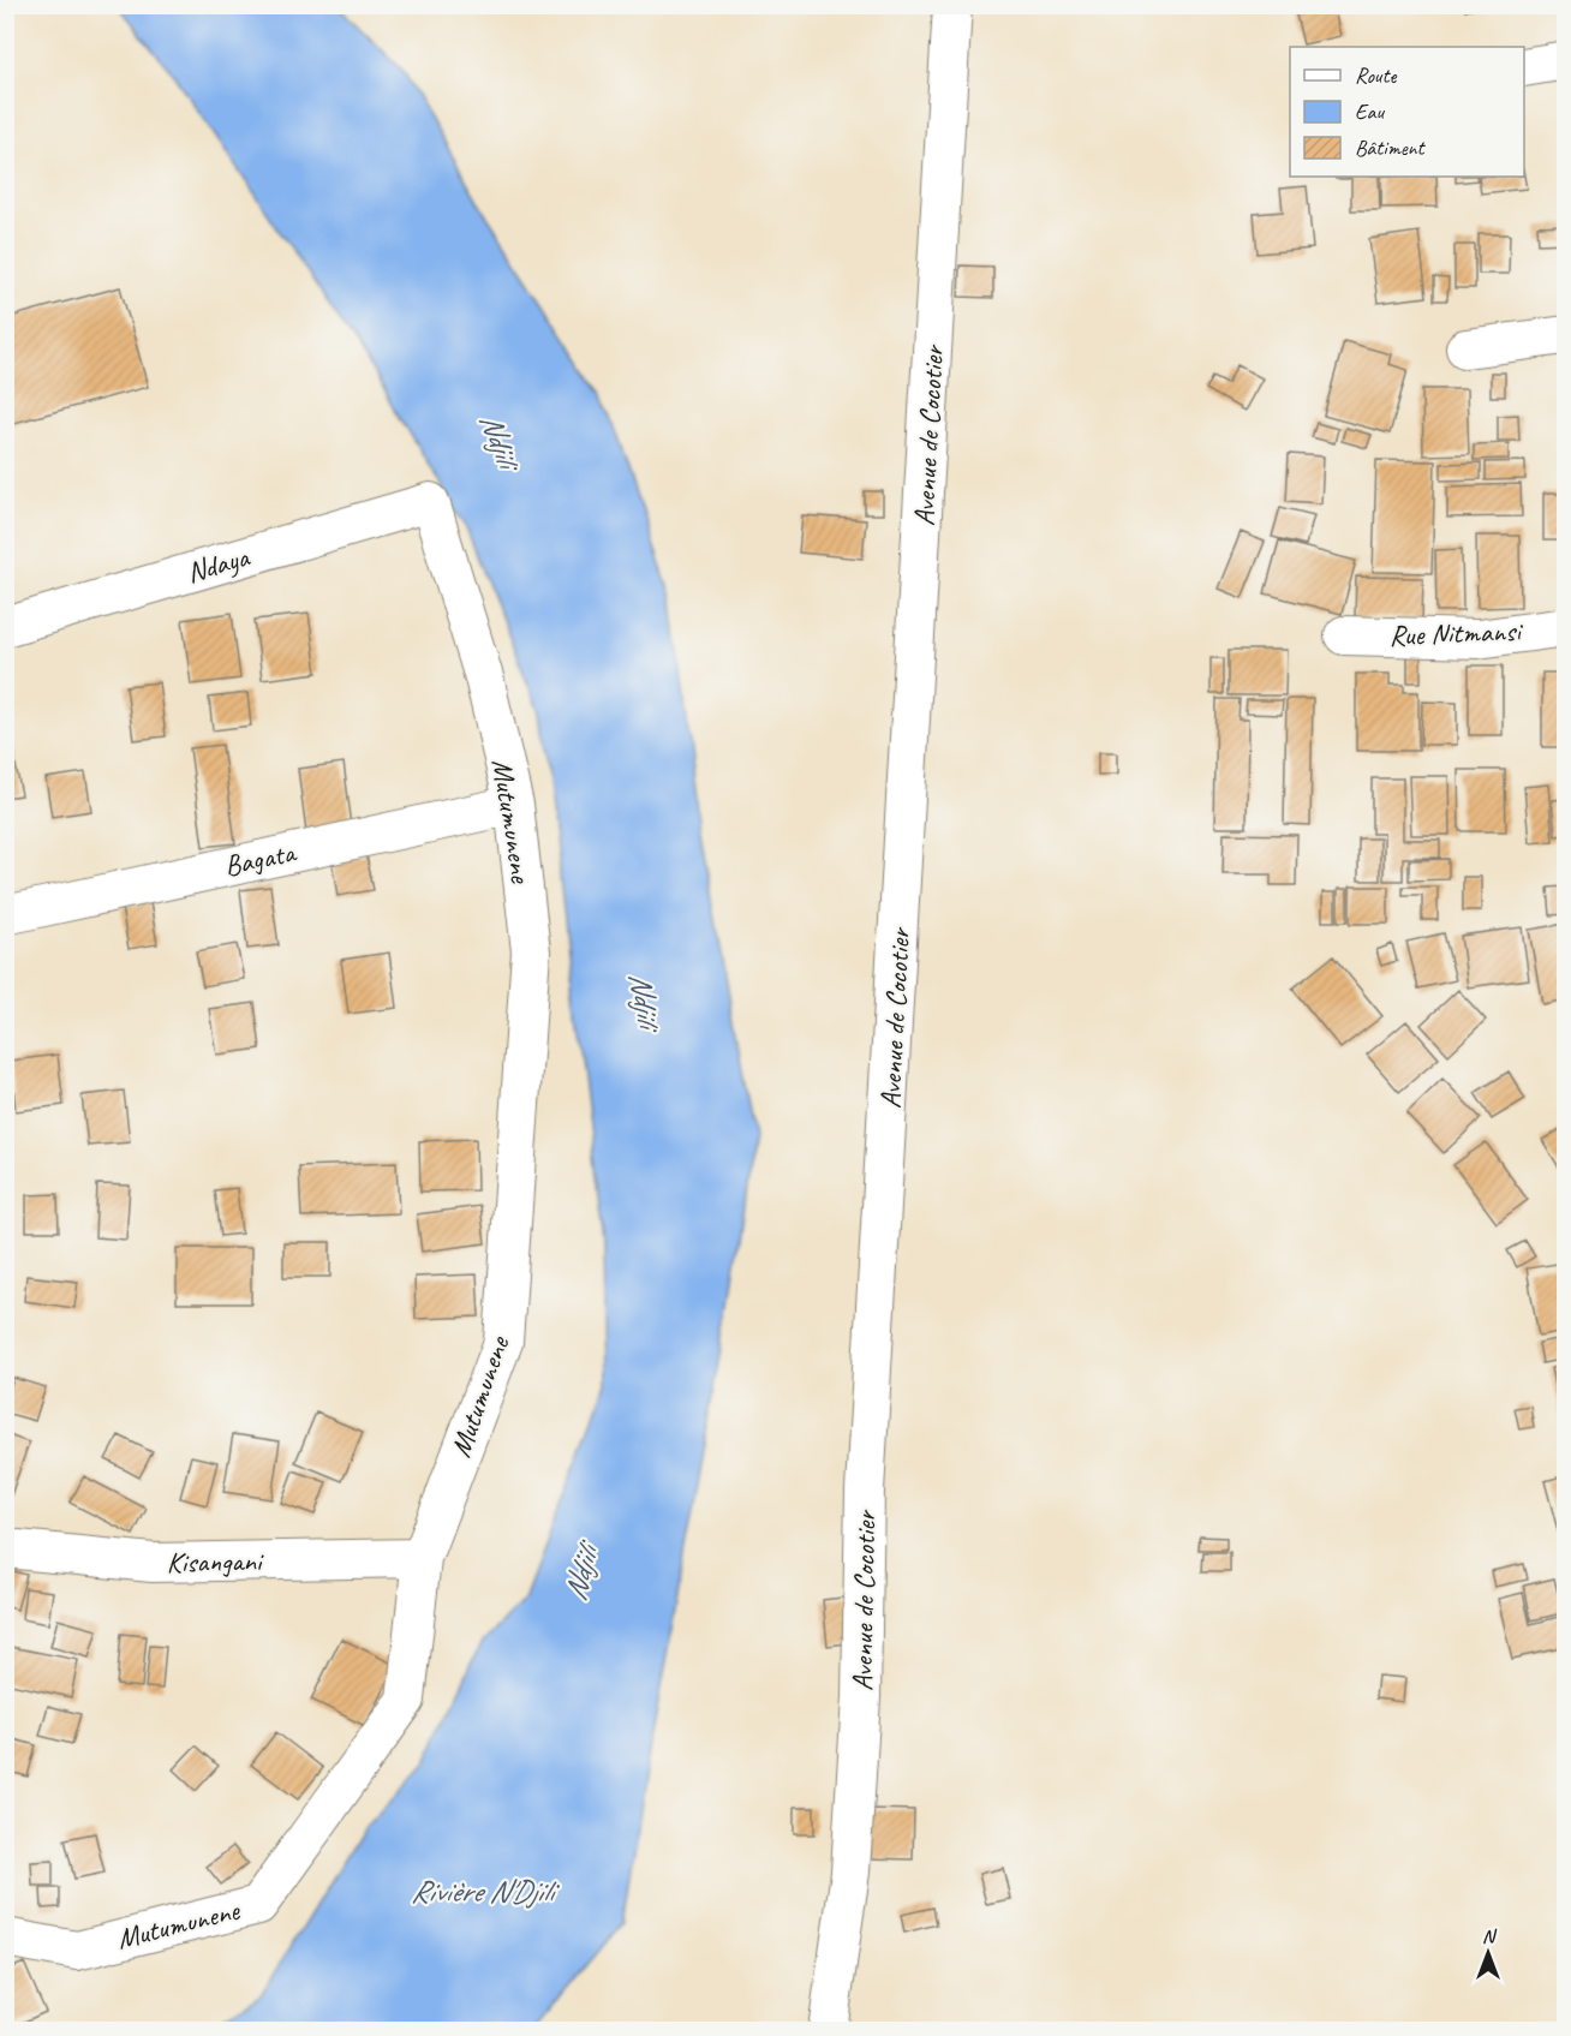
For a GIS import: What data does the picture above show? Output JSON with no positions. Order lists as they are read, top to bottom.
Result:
{
  "streets": {
    "street": [
      "Avenue de Cocotier",
      "Ndaya",
      "Rue Nitmansi",
      "Mutumunene",
      "Bagata",
      "Kisangani"
    ]
  },
  "crossings": [
    ["Ndaya", "Mutumunene"],
    ["Mutumunene", "Bagata"],
    ["Mutumunene", "Kisangani"]
  ],
  "water": ["Ndjili", "Rivière N'Djili"],
  "legend": ["Route", "Eau", "Bâtiment"],
  "north": "top"
}
